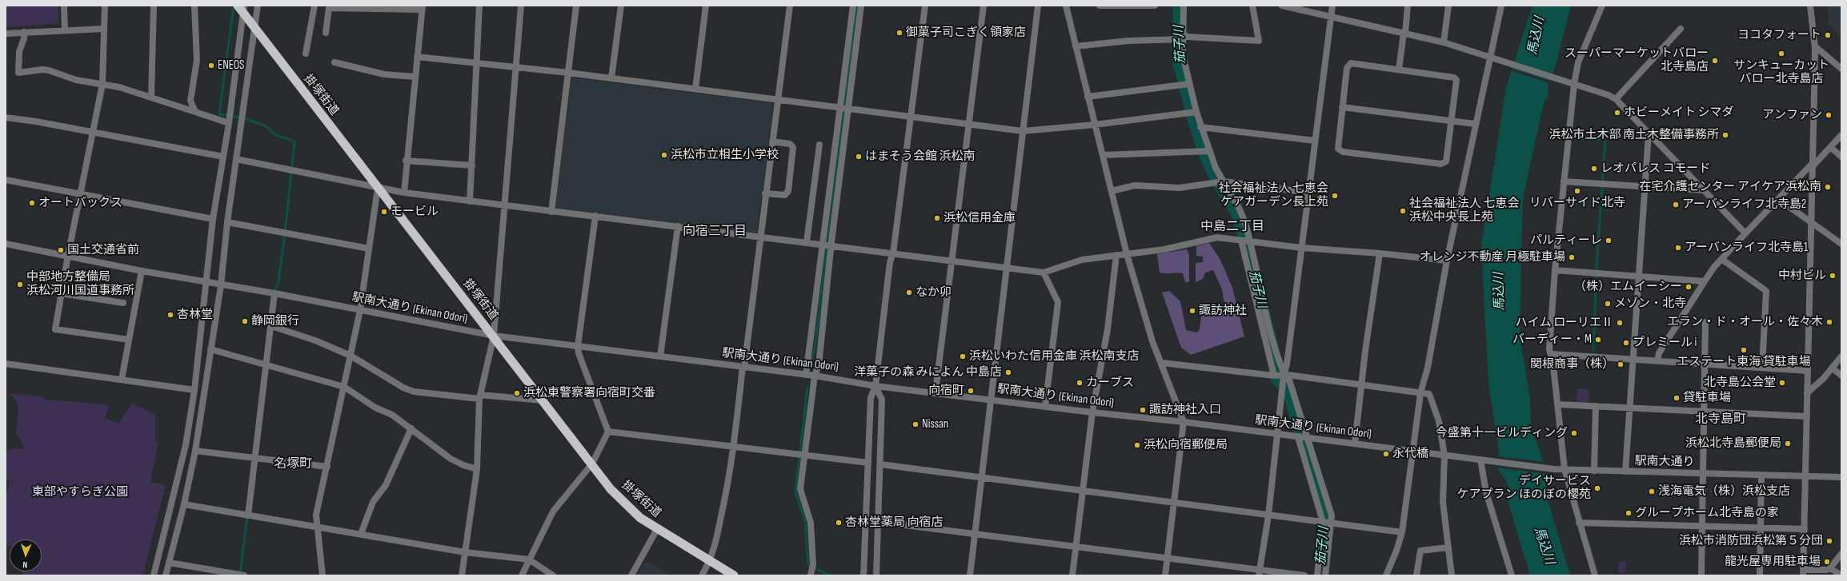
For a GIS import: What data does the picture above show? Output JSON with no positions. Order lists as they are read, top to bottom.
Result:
{
  "streets": {
    "highway": ["掛塚街道"],
    "street": ["駅南大通り (Ekinan Odori)", "駅南大通り"]
  },
  "crossings": [
    ["掛塚街道", "駅南大通り (Ekinan Odori)"],
    ["駅南大通り (Ekinan Odori)", "駅南大通り"]
  ],
  "districts": [
    "中島二丁目",
    "向宿三丁目",
    "北寺島町",
    "名塚町"
  ],
  "water": ["馬込川", "茄子川"],
  "parks": ["東部やすらぎ公園"],
  "places": [
    "御菓子司こぎく領家店",
    "ヨコタフォート",
    "サンキューカット バロー北寺島店",
    "スーパーマーケットバロー 北寺島店",
    "ENEOS",
    "ホビーメイト シマダ",
    "アンファン",
    "浜松市土木部 南土木整備事務所",
    "浜松市立相生小学校",
    "はまそう会館 浜松南",
    "レオパレス コモード",
    "在宅介護センター アイケア浜松南",
    "リバーサイド北寺",
    "社会福祉法人 七恵会 ケアガーデン長上苑",
    "オートバックス",
    "アーバンライフ北寺島2",
    "社会福祉法人 七恵会 浜松中央長上苑",
    "モービル",
    "浜松信用金庫",
    "パルティーレ",
    "アーバンライフ北寺島1",
    "国土交通省前",
    "オレンジ不動産 月極駐車場",
    "中村ビル",
    "中部地方整備局 浜松河川国道事務所",
    "（株）エムイーシー",
    "なか卯",
    "メゾン・北寺",
    "諏訪神社",
    "杏林堂",
    "静岡銀行",
    "エラン・ド・オール・佐々木",
    "ハイム ローリエⅡ",
    "バーディー・M",
    "プレミール i",
    "エステート東海 貸駐車場",
    "浜松いわた信用金庫 浜松南支店",
    "関根商事（株）",
    "洋菓子の森 みによん 中島店",
    "カーブス",
    "北寺島公会堂",
    "向宿町",
    "浜松東警察署向宿町交番",
    "貸駐車場",
    "諏訪神社入口",
    "Nissan",
    "今盛第十一ビルディング",
    "浜松北寺島郵便局",
    "浜松向宿郵便局",
    "永代橋",
    "デイサービス ケアプラン ほのぼの櫻苑",
    "浅海電気（株）浜松支店",
    "グループホーム北寺島の家",
    "杏林堂薬局 向宿店",
    "浜松市消防団浜松第５分団",
    "龍光屋専用駐車場"
  ],
  "north": "bottom"
}
